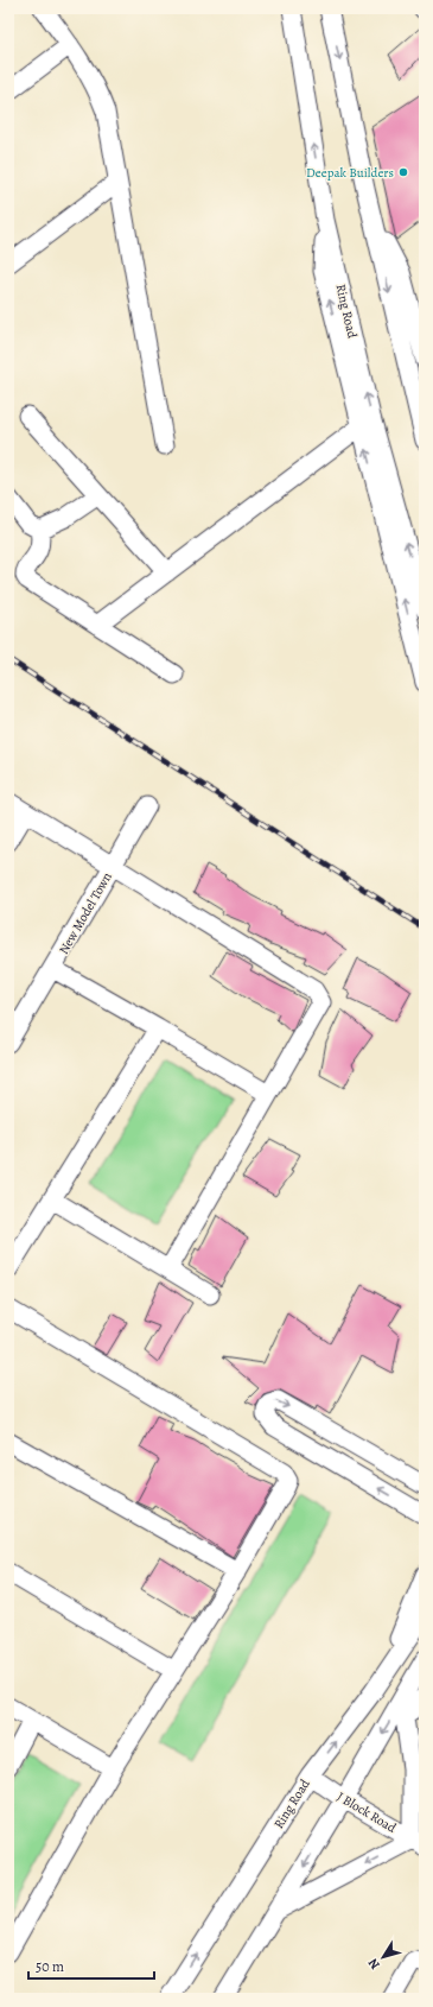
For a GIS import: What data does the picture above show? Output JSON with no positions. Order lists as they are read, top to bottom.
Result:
{
  "streets": {
    "street": ["Ring Road", "New Model Town", "J Block Road"]
  },
  "crossings": [
    ["Ring Road", "J Block Road"]
  ],
  "places": ["Deepak Builders"],
  "scale_bar": "50 m",
  "north": "bottom left"
}
